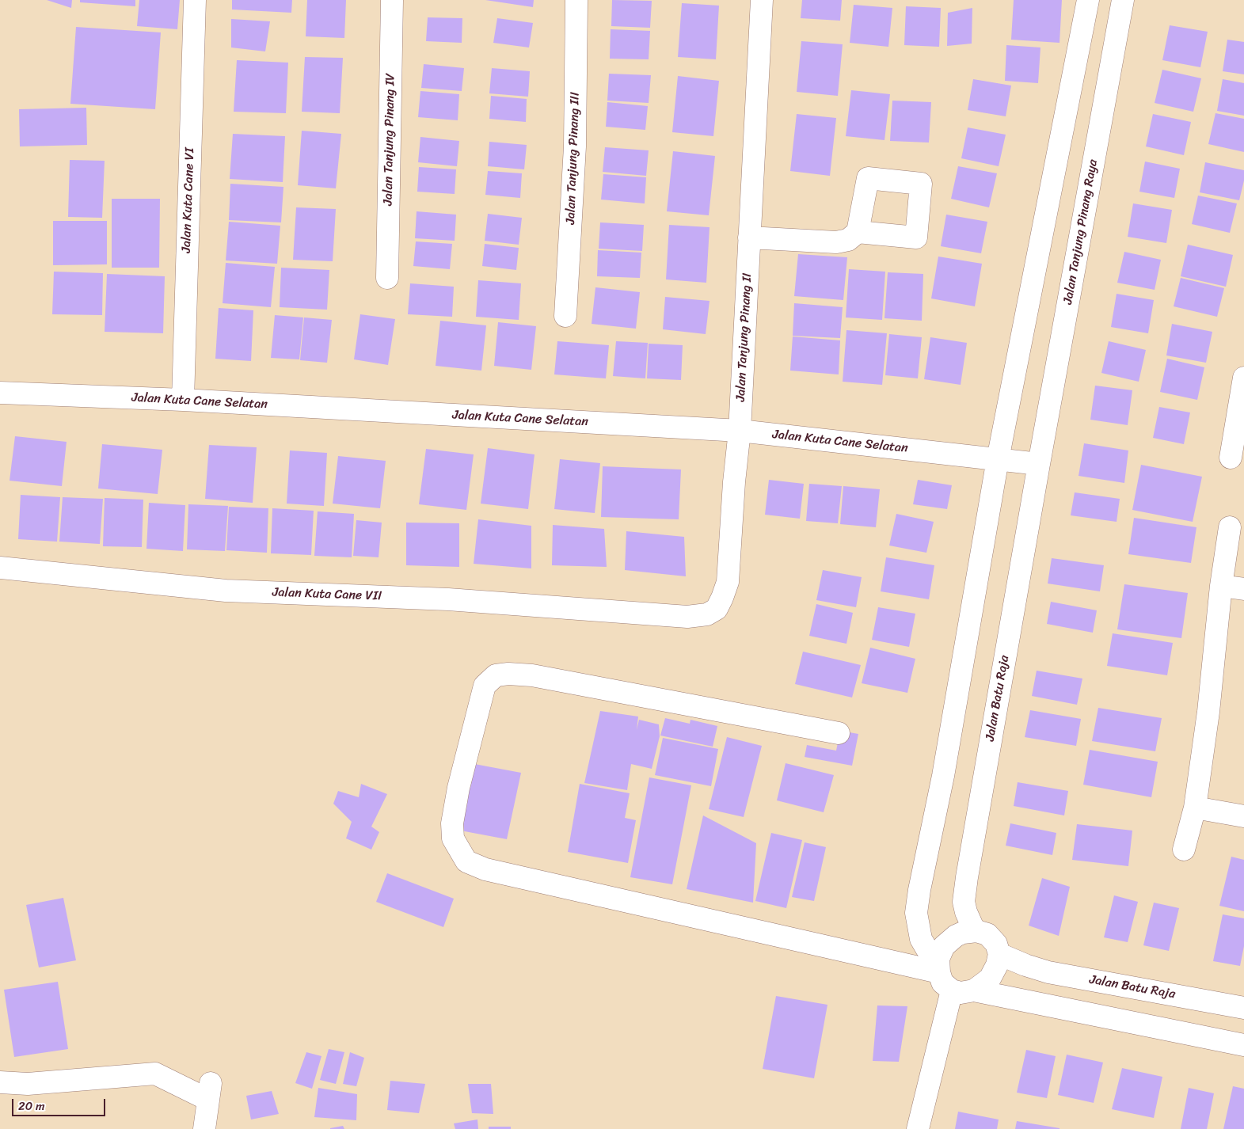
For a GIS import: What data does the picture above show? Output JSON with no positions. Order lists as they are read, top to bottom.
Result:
{
  "streets": {
    "street": [
      "Jalan Tanjung Pinang IV",
      "Jalan Tanjung Pinang III",
      "Jalan Kuta Cane VI",
      "Jalan Tanjung Pinang Raya",
      "Jalan Tanjung Pinang II",
      "Jalan Kuta Cane Selatan",
      "Jalan Kuta Cane VII",
      "Jalan Batu Raja"
    ]
  },
  "crossings": [
    ["Jalan Kuta Cane VI", "Jalan Kuta Cane Selatan"],
    ["Jalan Tanjung Pinang Raya", "Jalan Kuta Cane Selatan"],
    ["Jalan Tanjung Pinang Raya", "Jalan Batu Raja"],
    ["Jalan Tanjung Pinang II", "Jalan Kuta Cane Selatan"],
    ["Jalan Tanjung Pinang II", "Jalan Kuta Cane VII"],
    ["Jalan Kuta Cane Selatan", "Jalan Batu Raja"]
  ],
  "scale_bar": "20 m"
}
